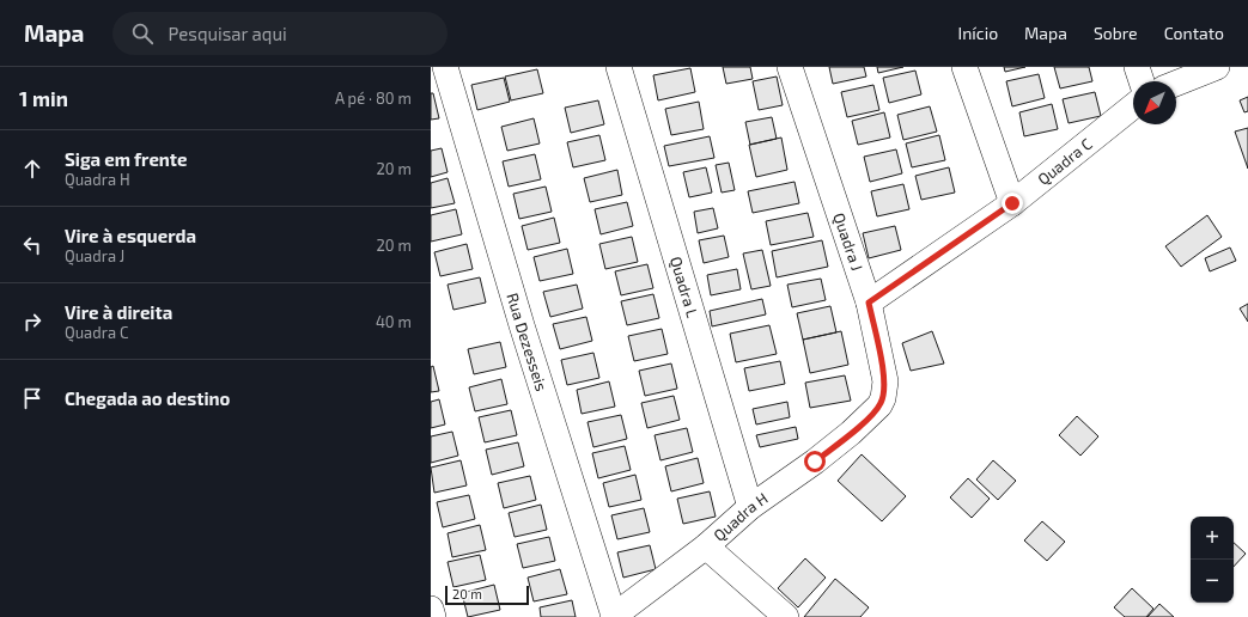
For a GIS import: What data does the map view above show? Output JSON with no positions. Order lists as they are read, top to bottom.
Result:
{
  "streets": {
    "street": [
      "Quadra C",
      "Quadra J",
      "Quadra L",
      "Rua Dezesseis",
      "Quadra H"
    ]
  },
  "crossings": [
    ["Quadra C", "Quadra J"],
    ["Quadra J", "Quadra H"],
    ["Quadra L", "Quadra H"],
    ["Rua Dezesseis", "Quadra H"]
  ],
  "scale_bar": "20 m",
  "north": "bottom left",
  "page": {
    "header": "Mapa",
    "search": "Pesquisar aqui",
    "nav": [
      "Início",
      "Mapa",
      "Sobre",
      "Contato"
    ],
    "heading": ["1 min", "A pé · 80 m"],
    "list": [
      ["Siga em frente", "Quadra H", "20 m"],
      ["Vire à esquerda", "Quadra J", "20 m"],
      ["Vire à direita", "Quadra C", "40 m"],
      "Chegada ao destino"
    ],
    "map_buttons": ["+", "−"],
    "scale": "20 m"
  }
}
